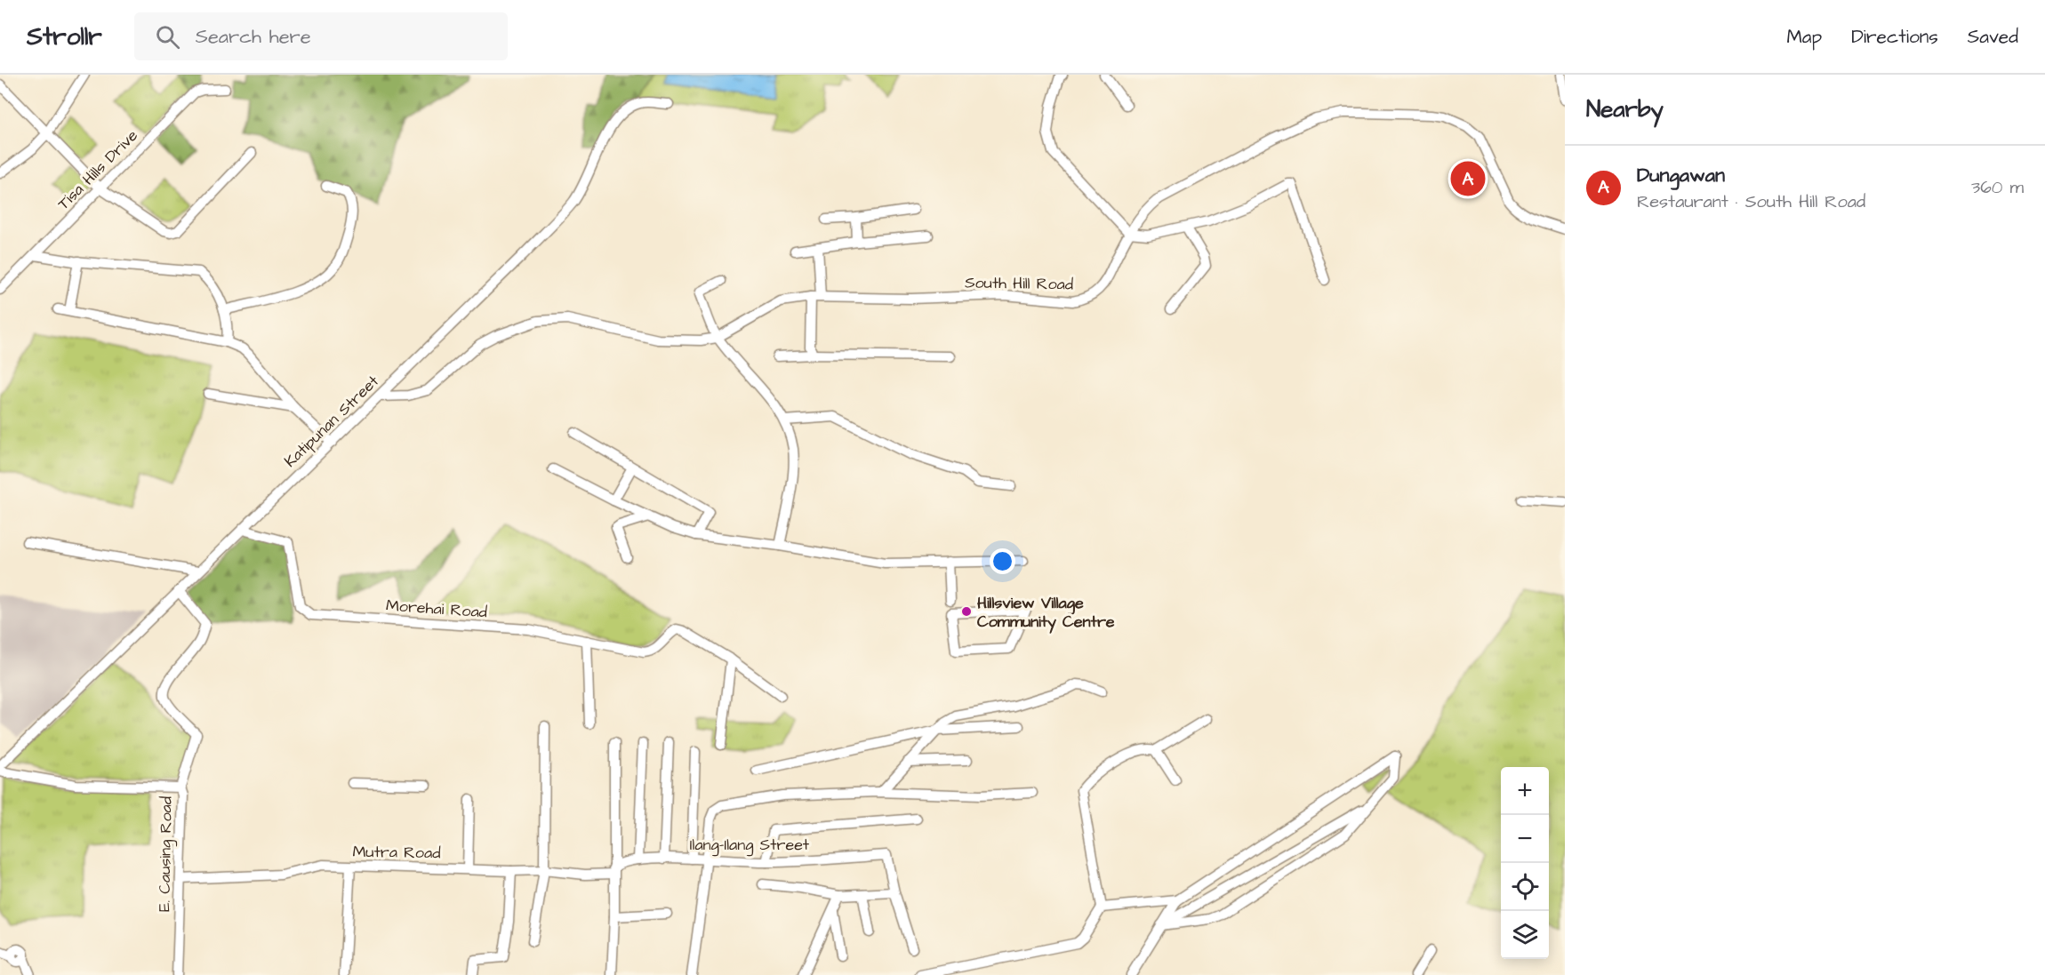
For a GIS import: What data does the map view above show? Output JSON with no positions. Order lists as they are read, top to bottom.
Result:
{
  "streets": {
    "street": [
      "Tisa Hills Drive",
      "South Hill Road",
      "Katipunan Street",
      "Morehai Road",
      "Ilang-Ilang Street",
      "Mutra Road",
      "E. Causing Road"
    ]
  },
  "crossings": [
    ["South Hill Road", "Katipunan Street"],
    ["Katipunan Street", "Morehai Road"],
    ["Ilang-Ilang Street", "Mutra Road"],
    ["Mutra Road", "E. Causing Road"]
  ],
  "places": ["Hillsview Village Community Centre"],
  "page": {
    "header": "Strollr",
    "search": "Search here",
    "nav": ["Map", "Directions", "Saved"],
    "heading": "Nearby",
    "list": [
      {
        "mark": "A",
        "name": "Dungawan",
        "note": "Restaurant · South Hill Road",
        "value": "360 m"
      }
    ],
    "pins": "A",
    "map_buttons": ["+", "−"]
  }
}
